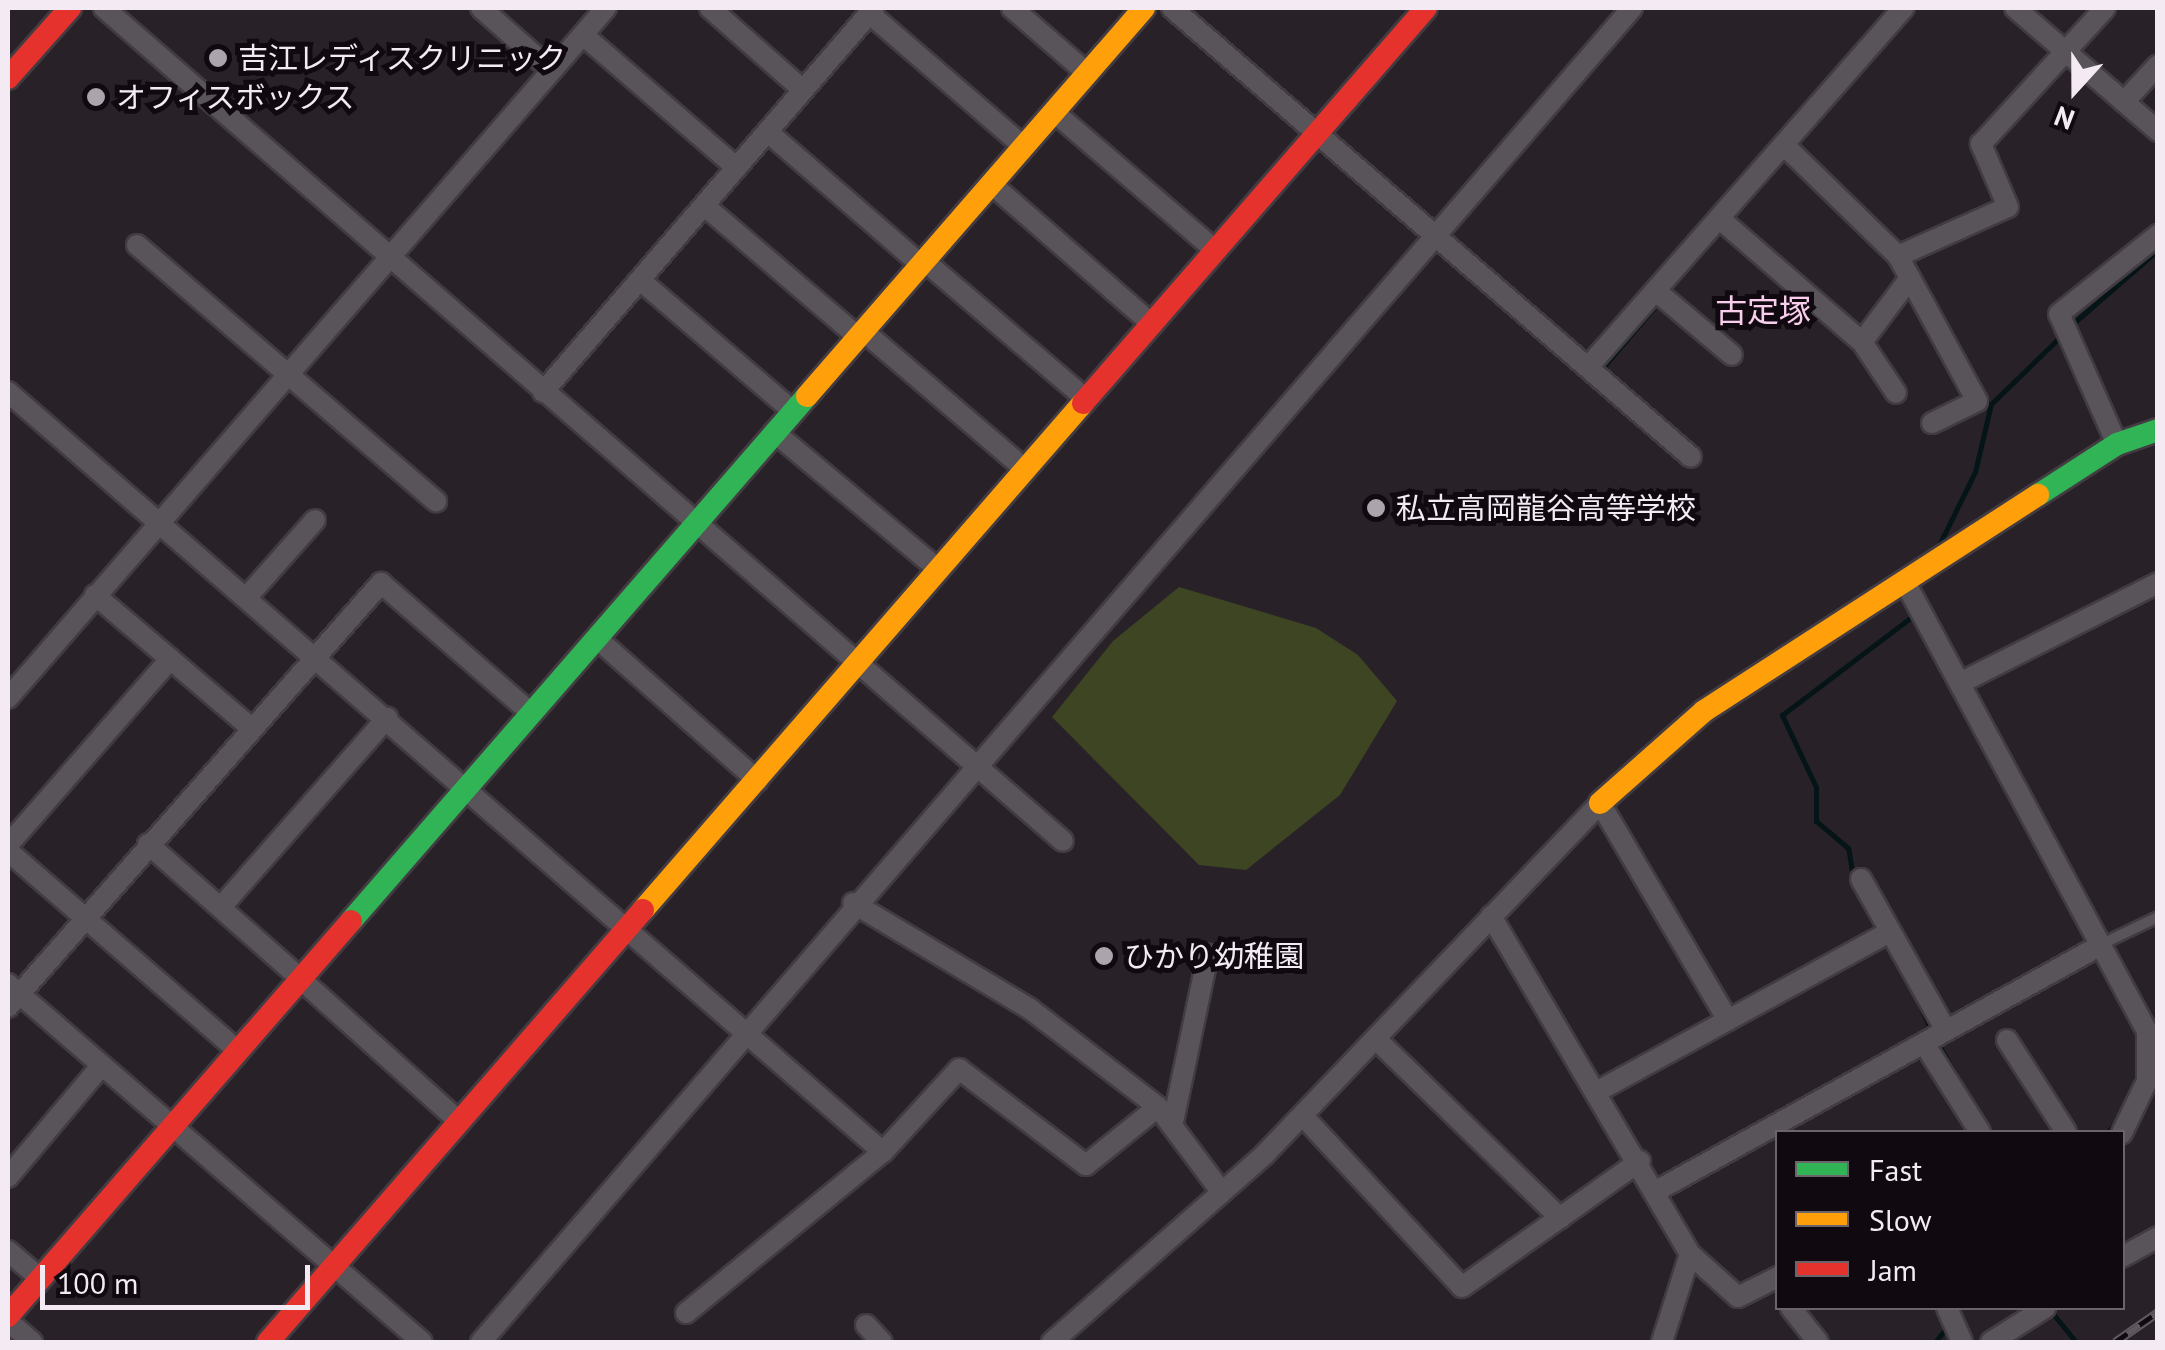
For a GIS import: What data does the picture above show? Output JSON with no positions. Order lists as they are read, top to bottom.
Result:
{
  "districts": ["古定塚"],
  "places": [
    "吉江レディスクリニック",
    "オフィスボックス",
    "私立高岡龍谷高等学校",
    "ひかり幼稚園"
  ],
  "legend": ["Fast", "Slow", "Jam"],
  "scale_bar": "100 m",
  "north": "bottom"
}
